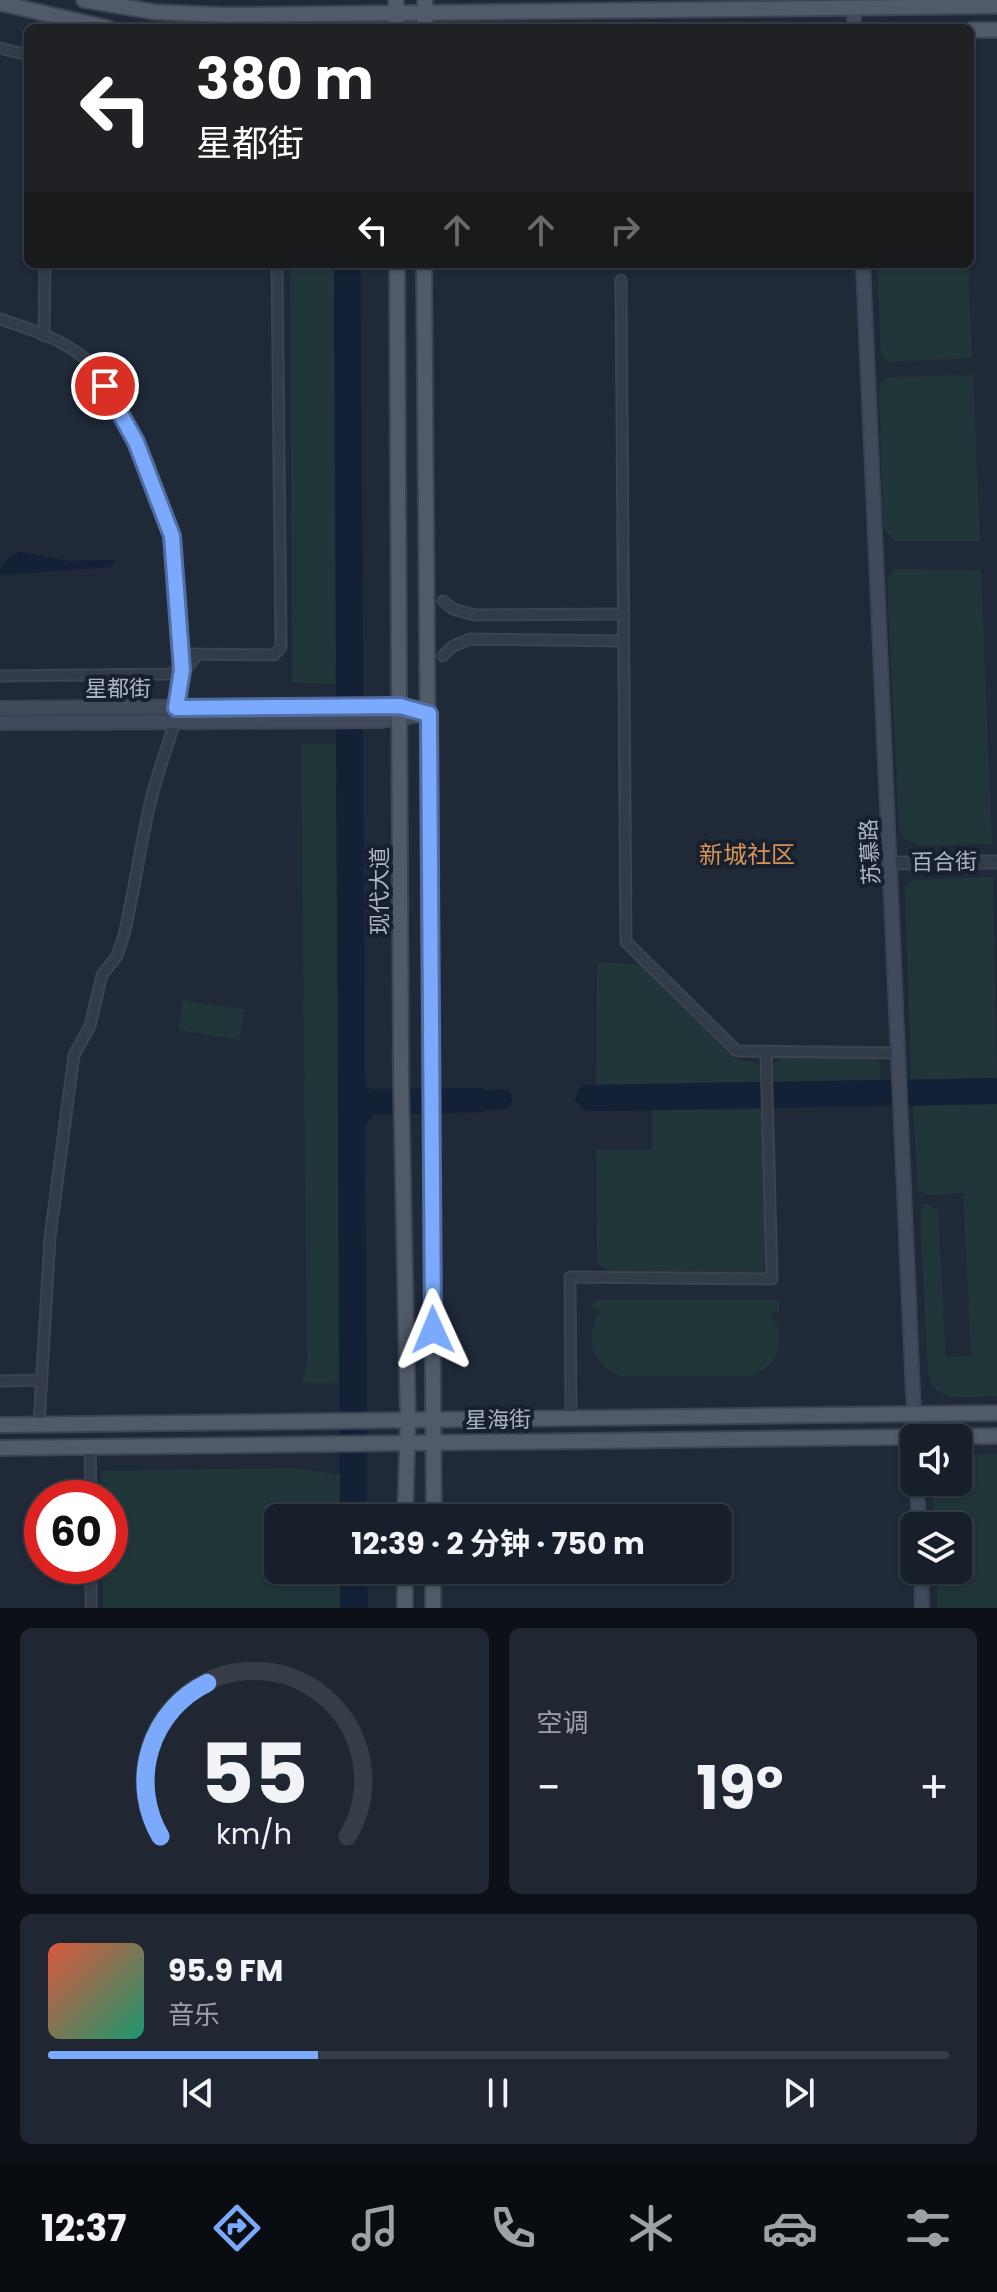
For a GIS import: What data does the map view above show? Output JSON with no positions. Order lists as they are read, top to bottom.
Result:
{
  "streets": {
    "main road": [
      "星都街",
      "苏慕路",
      "现代大道",
      "星海街"
    ],
    "street": ["百合街"]
  },
  "crossings": [
    ["星都街", "现代大道"],
    ["苏慕路", "百合街"],
    ["苏慕路", "星海街"],
    ["现代大道", "星海街"]
  ],
  "districts": ["新城社区"],
  "page": {
    "turn": ["380 m", "星都街"],
    "limit": "60",
    "trip": "12:39 · 2 分钟 · 750 m",
    "tile": "空调",
    "heat": ["−", "19°", "+"],
    "song": ["95.9 FM", "音乐"],
    "tabs": "12:37",
    "gauge": ["55", "km/h"]
  }
}
